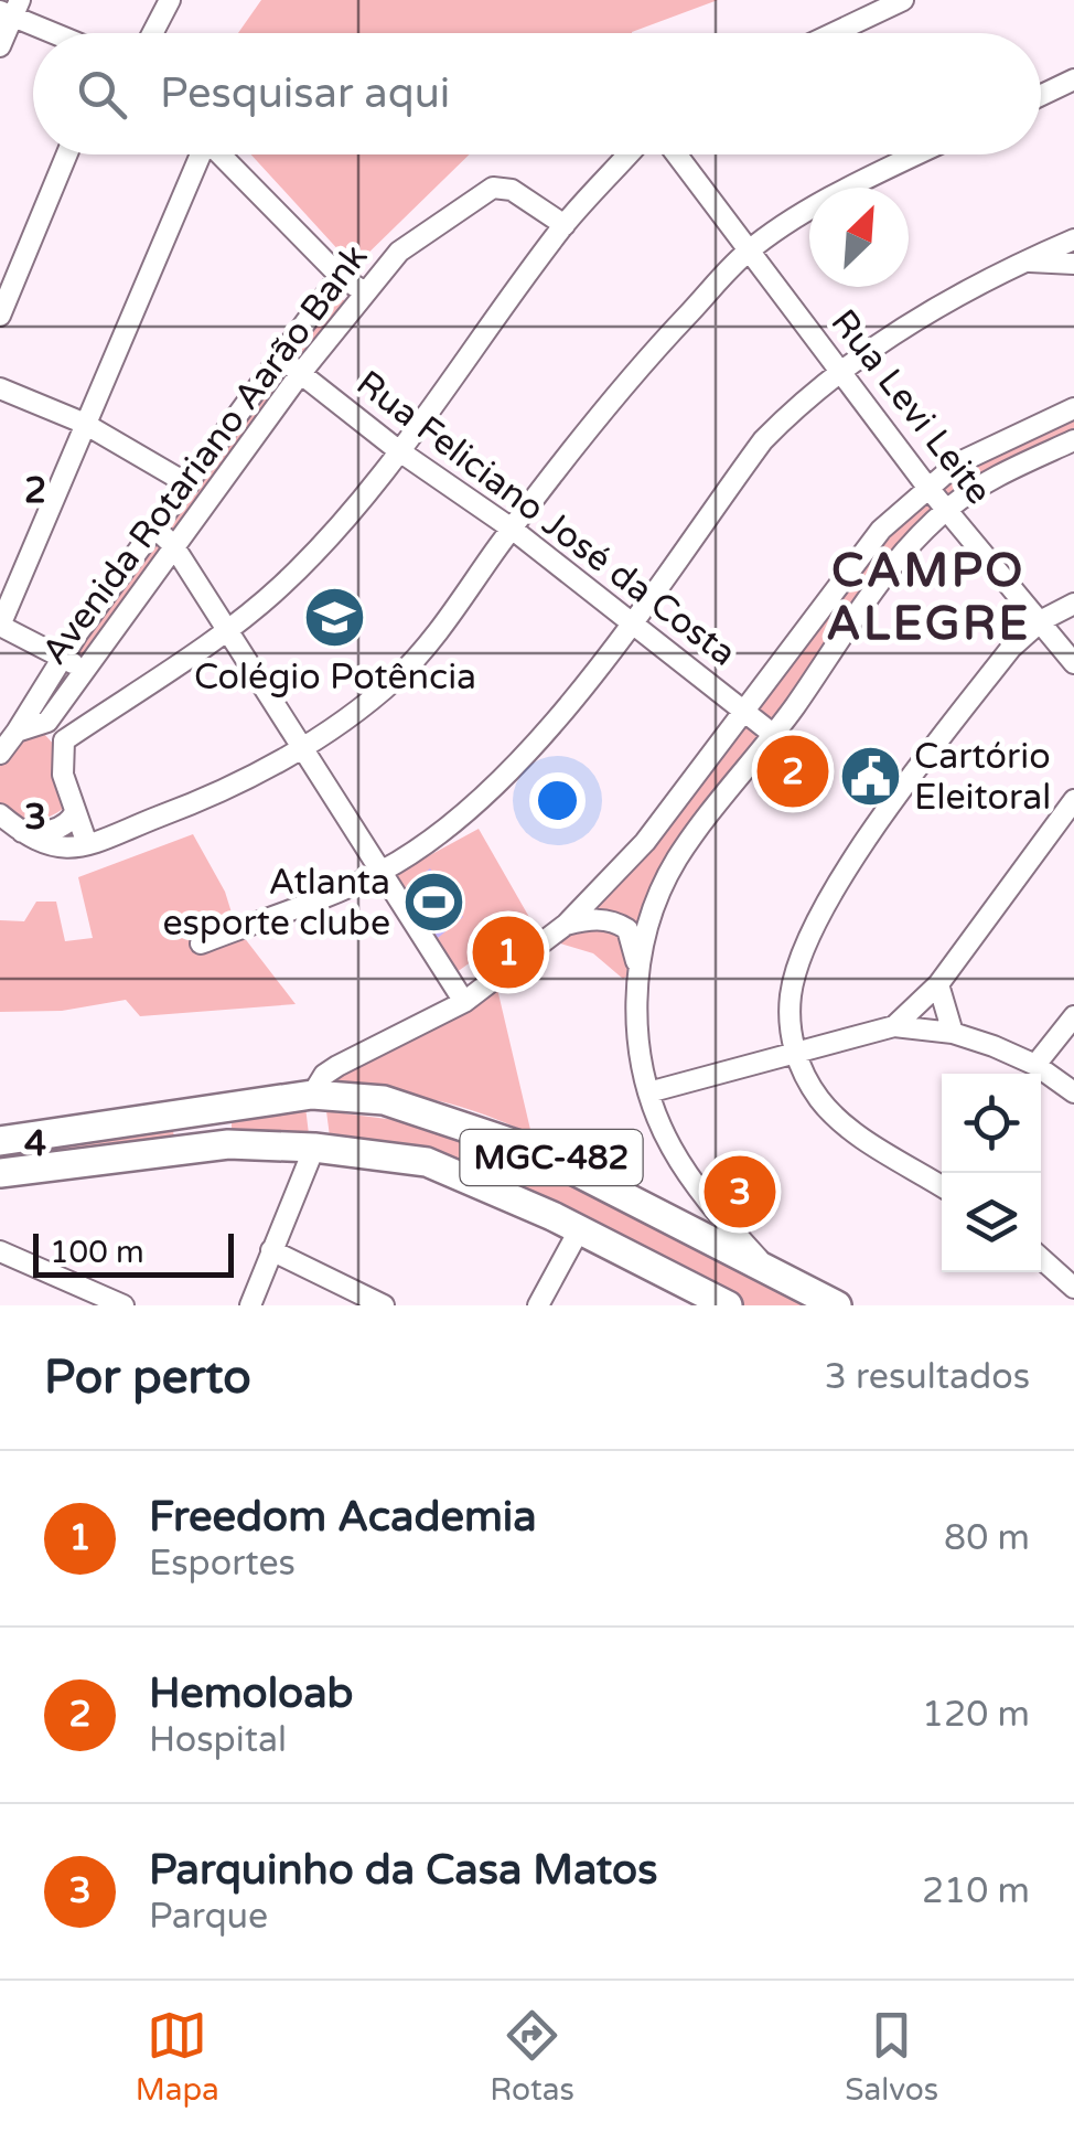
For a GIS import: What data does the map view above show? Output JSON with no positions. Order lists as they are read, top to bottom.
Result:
{
  "streets": {
    "highway": ["MGC-482"],
    "street": ["Rua Levi Leite", "Avenida Rotariano Aarão Bank", "Rua Feliciano José da Costa"]
  },
  "crossings": [
    ["Avenida Rotariano Aarão Bank", "Rua Feliciano José da Costa"]
  ],
  "districts": ["CAMPO ALEGRE"],
  "places": {
    "school or university": ["Colégio Potência"],
    "public building": ["Cartório Eleitoral"],
    "sports": ["Atlanta esporte clube"]
  },
  "scale_bar": "100 m",
  "north": "top right",
  "page": {
    "search": "Pesquisar aqui",
    "pins": ["2", "1", "3"],
    "scale": "100 m",
    "heading": ["Por perto", "3 resultados"],
    "list": [
      {
        "mark": "1",
        "name": "Freedom Academia",
        "note": "Esportes",
        "value": "80 m"
      },
      {
        "mark": "2",
        "name": "Hemoloab",
        "note": "Hospital",
        "value": "120 m"
      },
      {
        "mark": "3",
        "name": "Parquinho da Casa Matos",
        "note": "Parque",
        "value": "210 m"
      }
    ],
    "nav": ["Mapa", "Rotas", "Salvos"]
  },
  "grid": {
    "rows": ["2", "3", "4"]
  }
}
